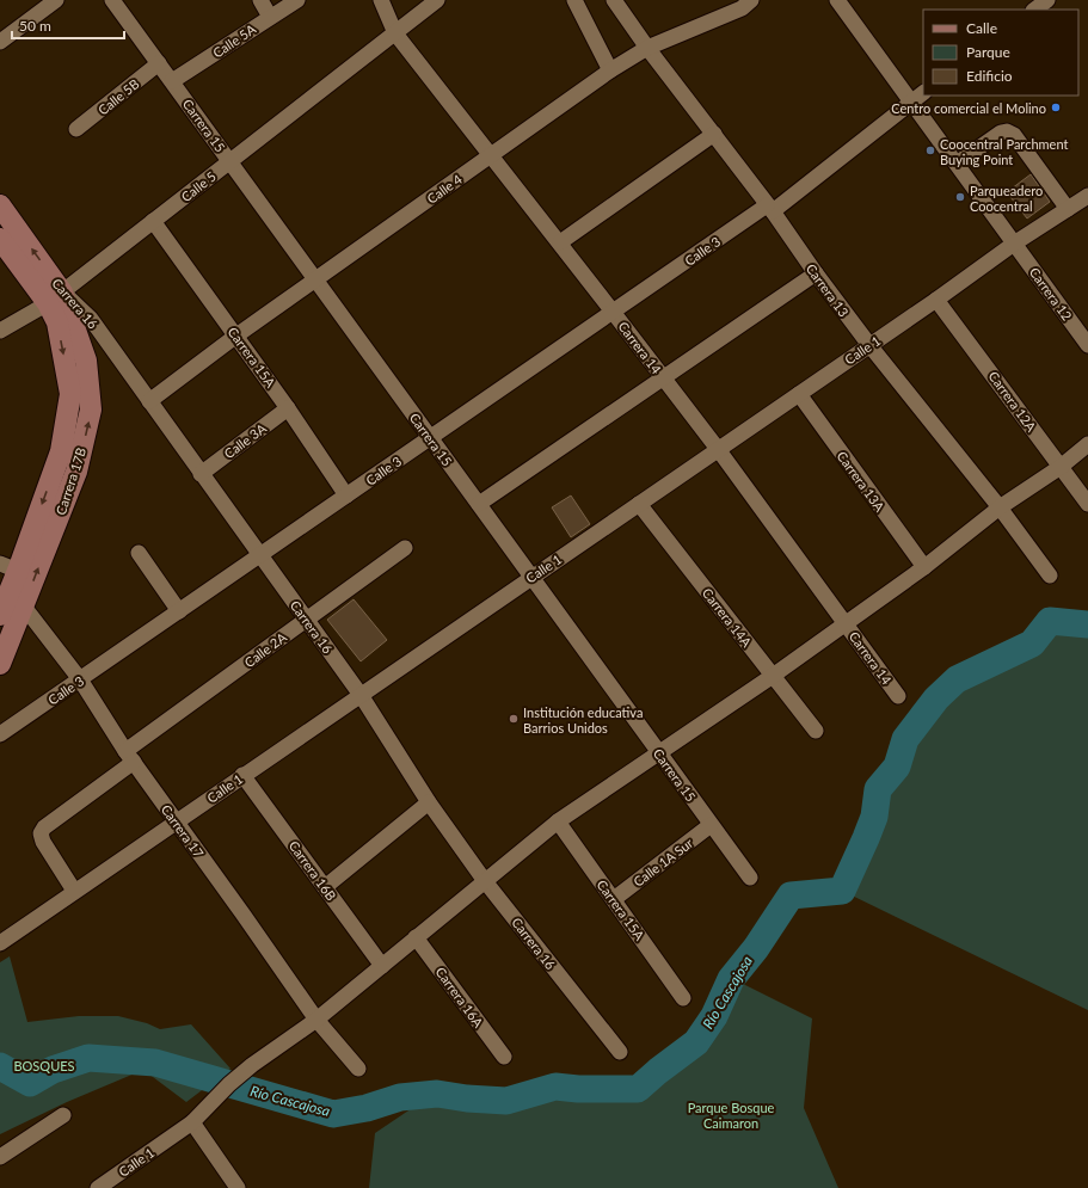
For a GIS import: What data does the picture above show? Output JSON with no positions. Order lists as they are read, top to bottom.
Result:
{
  "streets": {
    "street": [
      "Calle 5A",
      "Calle 5B",
      "Carrera 15",
      "Calle 5",
      "Calle 4",
      "Calle 3",
      "Carrera 13",
      "Carrera 12",
      "Carrera 16",
      "Carrera 14",
      "Calle 1",
      "Carrera 15A",
      "Carrera 12A",
      "Calle 3A",
      "Carrera 17B",
      "Carrera 13A",
      "Carrera 14A",
      "Calle 2A",
      "Carrera 17",
      "Calle 1A Sur",
      "Carrera 16B",
      "Carrera 16A"
    ]
  },
  "crossings": [
    ["Calle 5A", "Carrera 15"],
    ["Calle 5B", "Carrera 15"],
    ["Carrera 15", "Calle 5"],
    ["Carrera 15", "Calle 4"],
    ["Carrera 15", "Calle 3"],
    ["Carrera 15", "Calle 1"],
    ["Carrera 15", "Calle 1A Sur"],
    ["Calle 5", "Carrera 16"],
    ["Calle 5", "Carrera 14"],
    ["Calle 5", "Carrera 15A"],
    ["Calle 5", "Carrera 17B"],
    ["Calle 4", "Carrera 13"],
    ["Calle 4", "Carrera 16"],
    ["Calle 4", "Carrera 14"],
    ["Calle 4", "Carrera 15A"],
    ["Calle 3", "Carrera 13"],
    ["Calle 3", "Carrera 12"],
    ["Calle 3", "Carrera 16"],
    ["Calle 3", "Carrera 14"],
    ["Calle 3", "Carrera 15A"],
    ["Calle 3", "Carrera 17"],
    ["Carrera 13", "Calle 1"],
    ["Carrera 12", "Calle 1"],
    ["Carrera 16", "Calle 1"],
    ["Carrera 16", "Calle 3A"],
    ["Carrera 16", "Carrera 17B"],
    ["Carrera 16", "Calle 2A"],
    ["Carrera 14", "Calle 1"],
    ["Calle 1", "Carrera 15A"],
    ["Calle 1", "Carrera 12A"],
    ["Calle 1", "Carrera 13A"],
    ["Calle 1", "Carrera 14A"],
    ["Calle 1", "Calle 2A"],
    ["Calle 1", "Carrera 17"],
    ["Calle 1", "Carrera 16B"],
    ["Calle 1", "Carrera 16A"],
    ["Carrera 15A", "Calle 3A"],
    ["Carrera 15A", "Calle 1A Sur"],
    ["Carrera 17B", "Carrera 17"],
    ["Calle 2A", "Carrera 17"]
  ],
  "water": ["Río Cascajosa"],
  "parks": ["BOSQUES", "Parque Bosque Caimaron"],
  "places": [
    "Centro comercial el Molino",
    "Coocentral Parchment Buying Point",
    "Parqueadero Coocentral",
    "Institución educativa Barrios Unidos"
  ],
  "legend": ["Calle", "Parque", "Edificio"],
  "scale_bar": "50 m"
}
